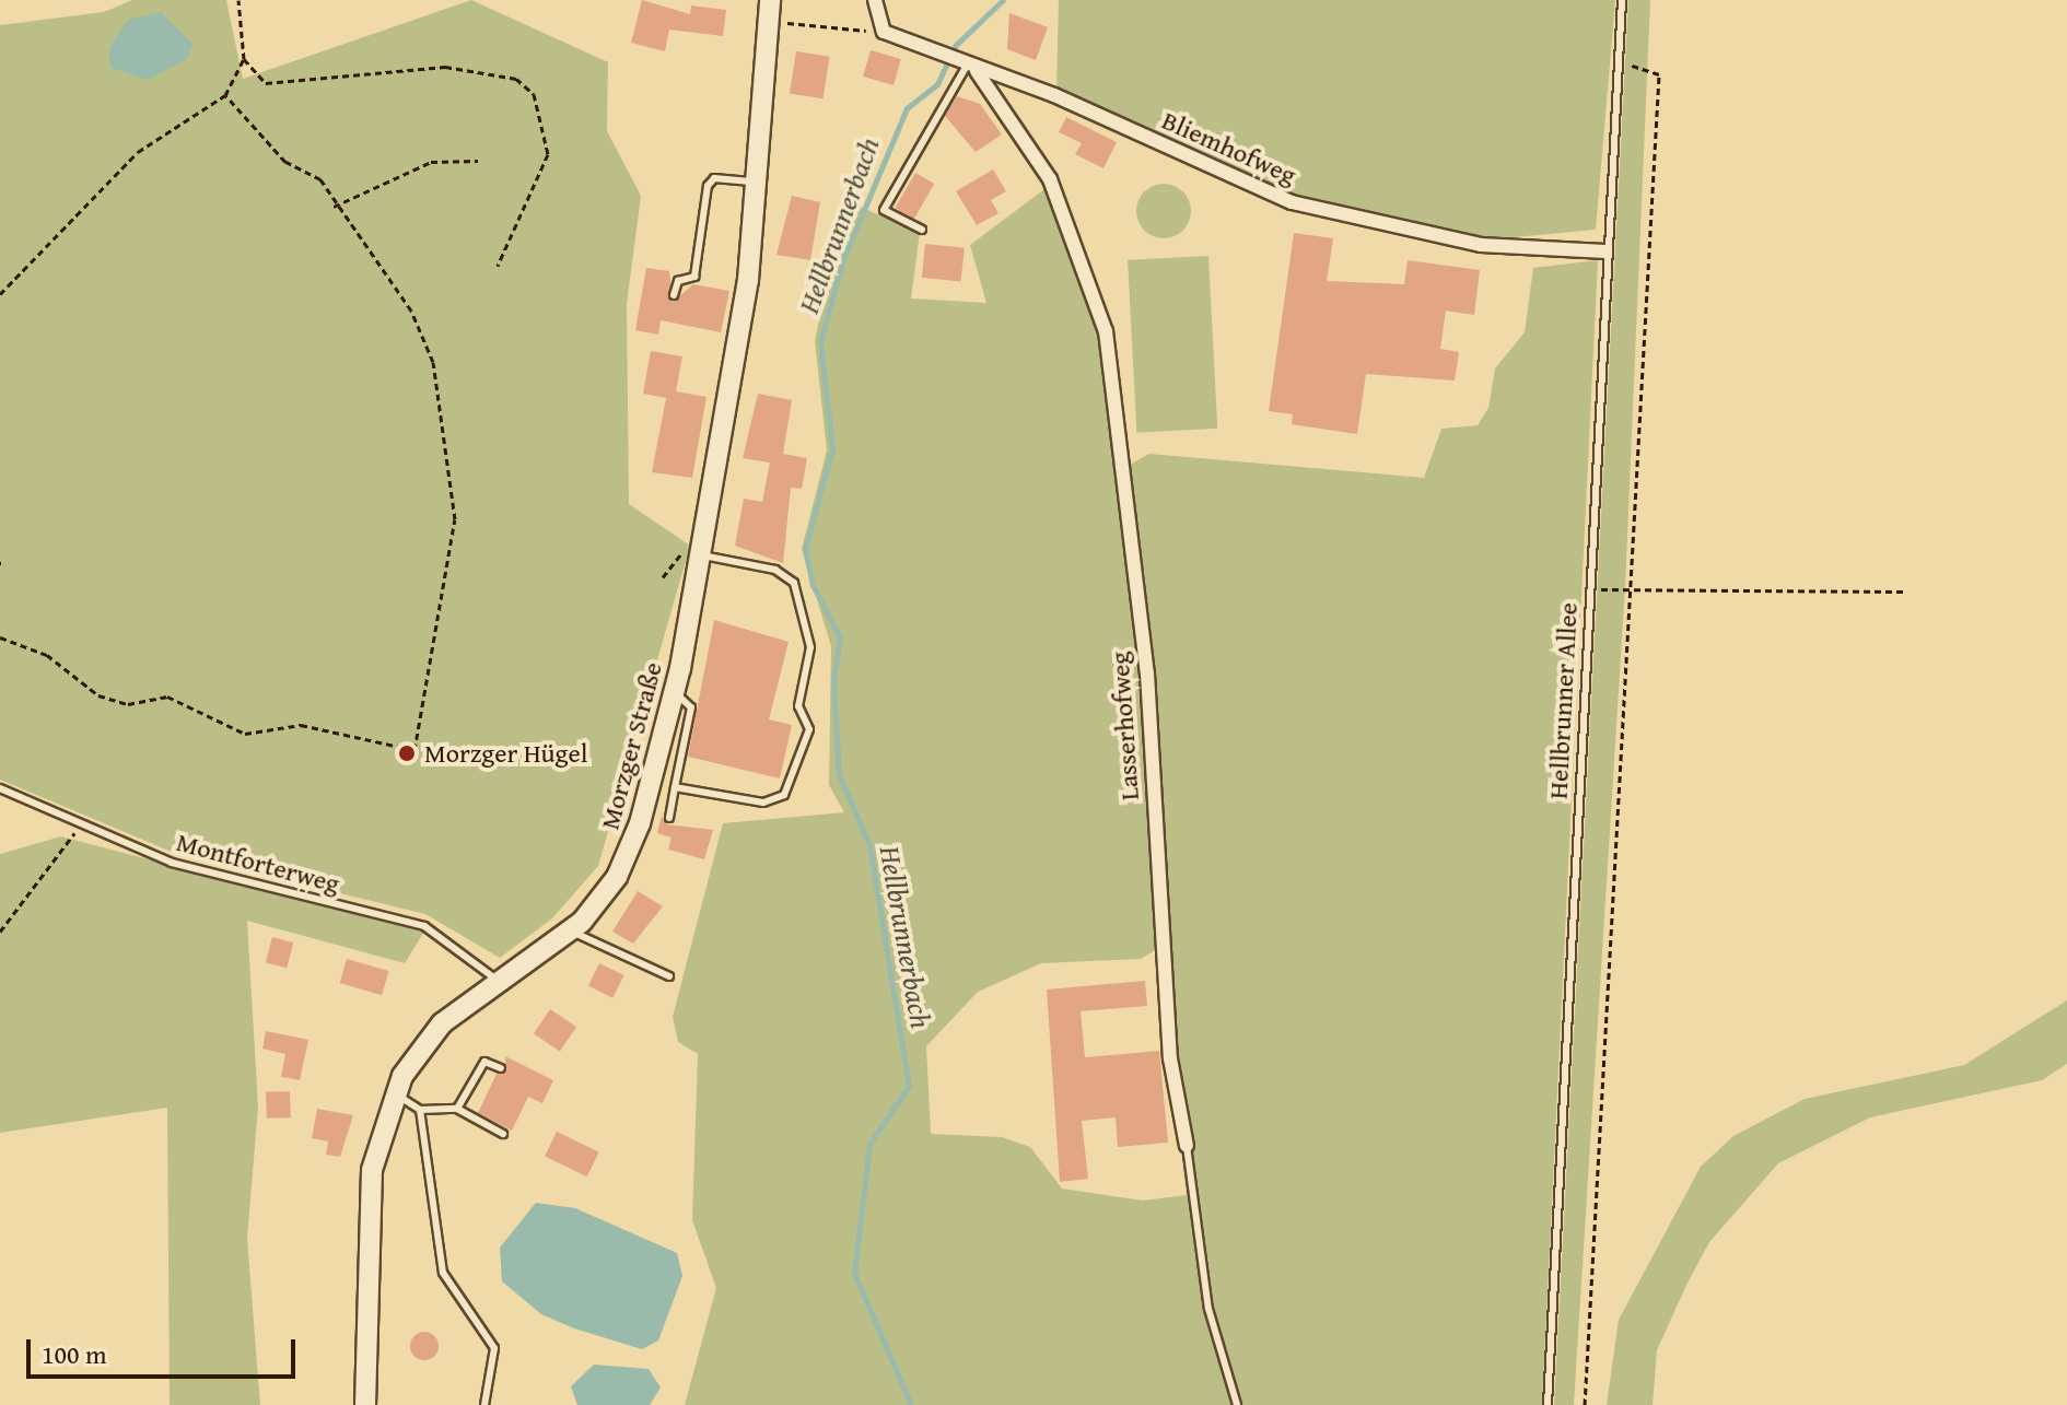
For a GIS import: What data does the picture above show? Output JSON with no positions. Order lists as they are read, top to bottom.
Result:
{
  "streets": {
    "street": ["Bliemhofweg", "Lasserhofweg", "Morzger Straße"],
    "lane": ["Hellbrunner Allee", "Montforterweg"]
  },
  "crossings": [
    ["Bliemhofweg", "Hellbrunner Allee"],
    ["Bliemhofweg", "Lasserhofweg"],
    ["Morzger Straße", "Montforterweg"]
  ],
  "water": ["Hellbrunnerbach"],
  "places": ["Morzger Hügel"],
  "scale_bar": "100 m"
}
